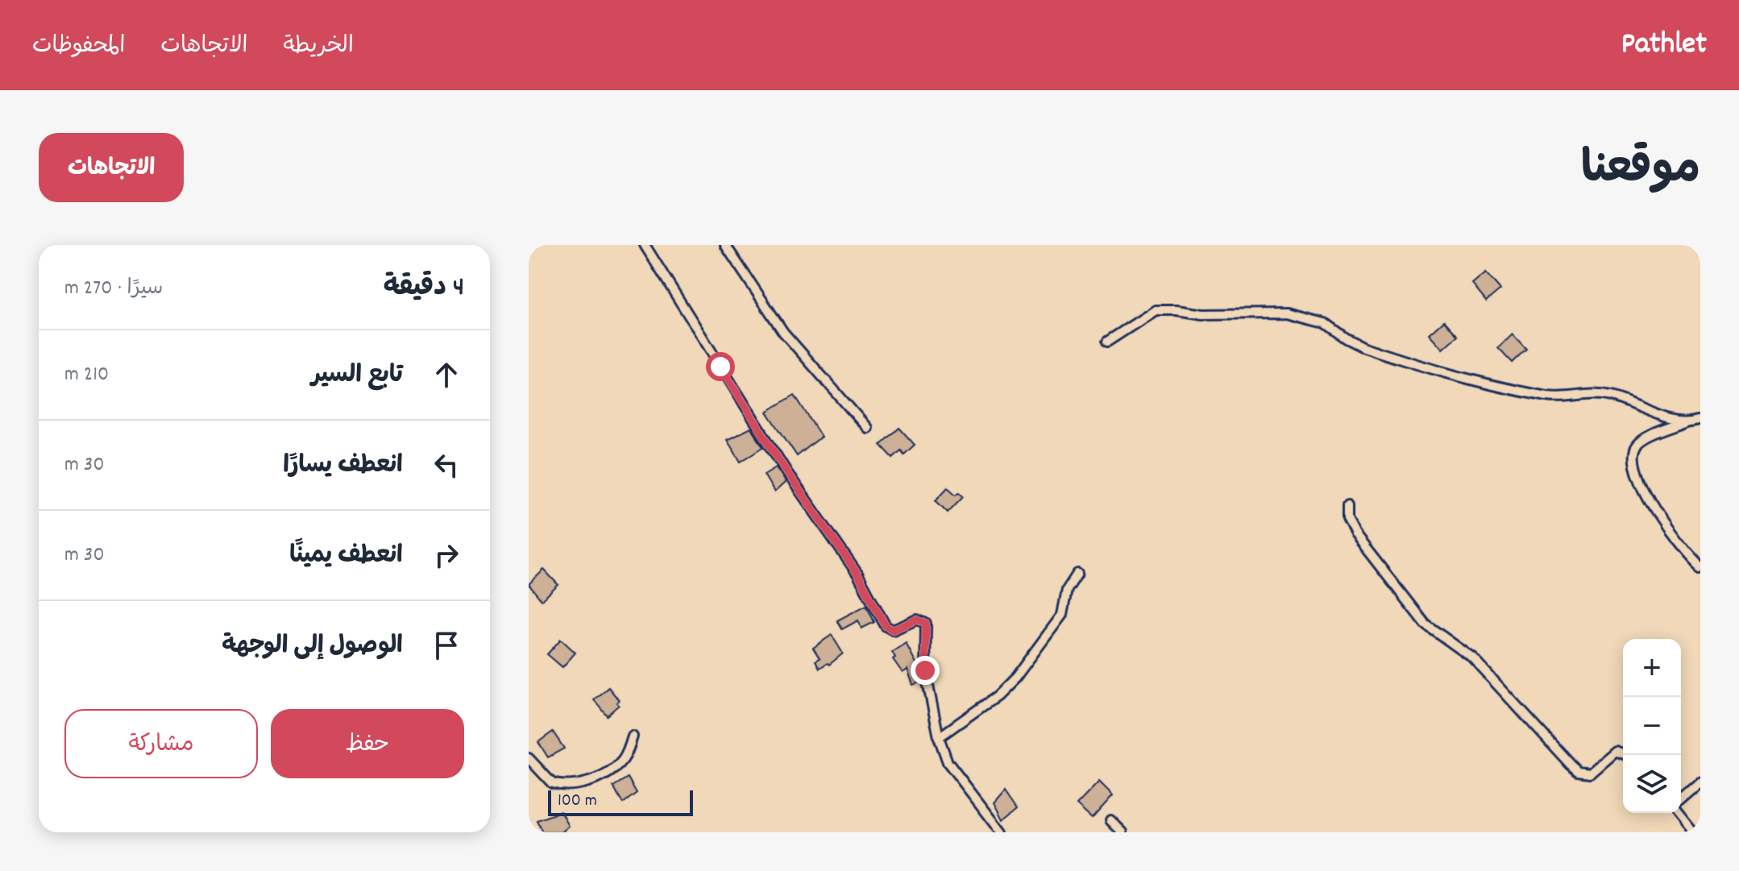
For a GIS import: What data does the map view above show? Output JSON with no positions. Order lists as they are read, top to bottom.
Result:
{
  "scale_bar": "100 m",
  "page": {
    "header": "Pathlet",
    "nav": ["الخريطة", "الاتجاهات", "المحفوظات"],
    "title": "موقعنا",
    "buttons": [
      "الاتجاهات",
      ["حفظ", "مشاركة"]
    ],
    "heading": ["4 دقيقة", "سيرًا · 270 m"],
    "list": [
      ["تابع السير", "210 m"],
      ["انعطف يسارًا", "30 m"],
      ["انعطف يمينًا", "30 m"],
      "الوصول إلى الوجهة"
    ],
    "map_buttons": ["+", "−"],
    "scale": "100 m"
  }
}
